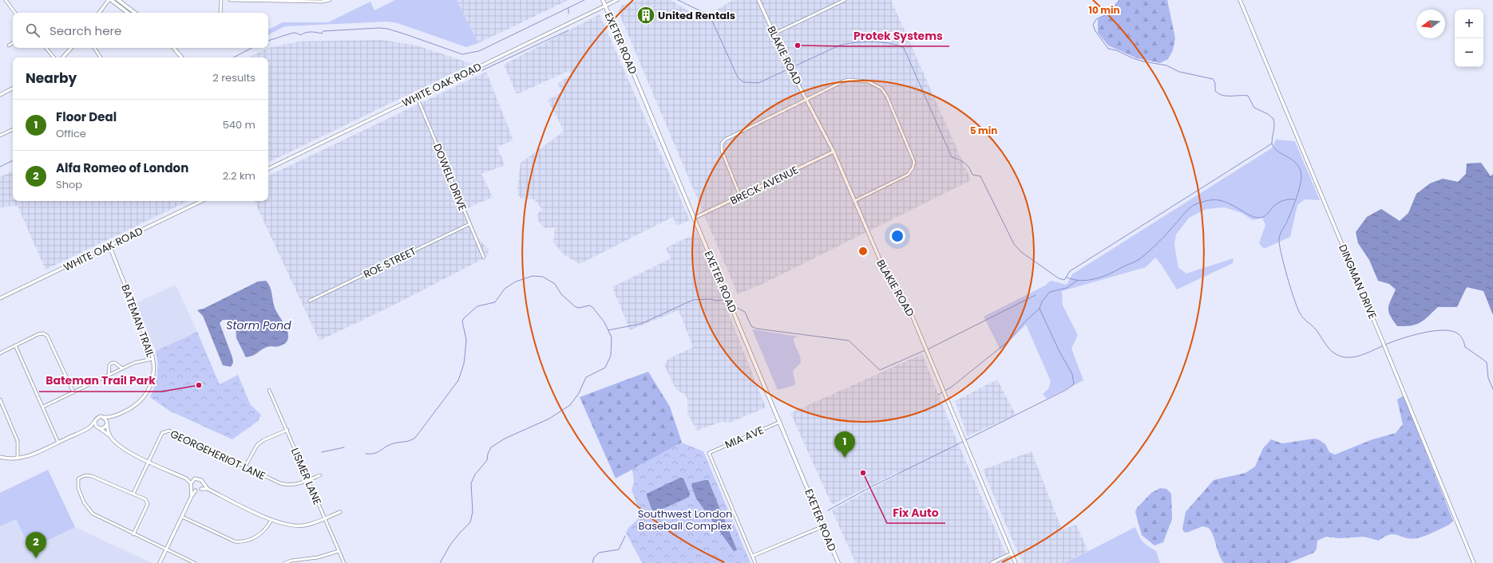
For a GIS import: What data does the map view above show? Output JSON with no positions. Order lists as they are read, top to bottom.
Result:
{
  "streets": {
    "main road": ["EXETER ROAD"],
    "street": [
      "BLAKIE ROAD",
      "WHITE OAK ROAD",
      "DOWELL DRIVE",
      "BRECK AVENUE",
      "ROE STREET",
      "DINGMAN DRIVE",
      "BATEMAN TRAIL",
      "MIA AVE",
      "GEORGEHERIOT LANE",
      "LISMER LANE"
    ]
  },
  "crossings": [
    ["EXETER ROAD", "WHITE OAK ROAD"],
    ["EXETER ROAD", "BRECK AVENUE"],
    ["EXETER ROAD", "MIA AVE"],
    ["BLAKIE ROAD", "BRECK AVENUE"],
    ["WHITE OAK ROAD", "DOWELL DRIVE"],
    ["WHITE OAK ROAD", "BATEMAN TRAIL"],
    ["DOWELL DRIVE", "ROE STREET"],
    ["GEORGEHERIOT LANE", "LISMER LANE"]
  ],
  "water": ["Storm Pond"],
  "parks": ["Southwest London Baseball Complex"],
  "places": {
    "building": ["United Rentals"],
    "other": ["Protek Systems", "Bateman Trail Park", "Fix Auto"]
  },
  "north": "left",
  "page": {
    "map_buttons": ["+", "−"],
    "search": "Search here",
    "heading": ["Nearby", "2 results"],
    "list": [
      {
        "mark": "1",
        "name": "Floor Deal",
        "note": "Office",
        "value": "540 m"
      },
      {
        "mark": "2",
        "name": "Alfa Romeo of London",
        "note": "Shop",
        "value": "2.2 km"
      }
    ],
    "pins": ["1", "2"]
  },
  "rings": ["10 min", "5 min"]
}
